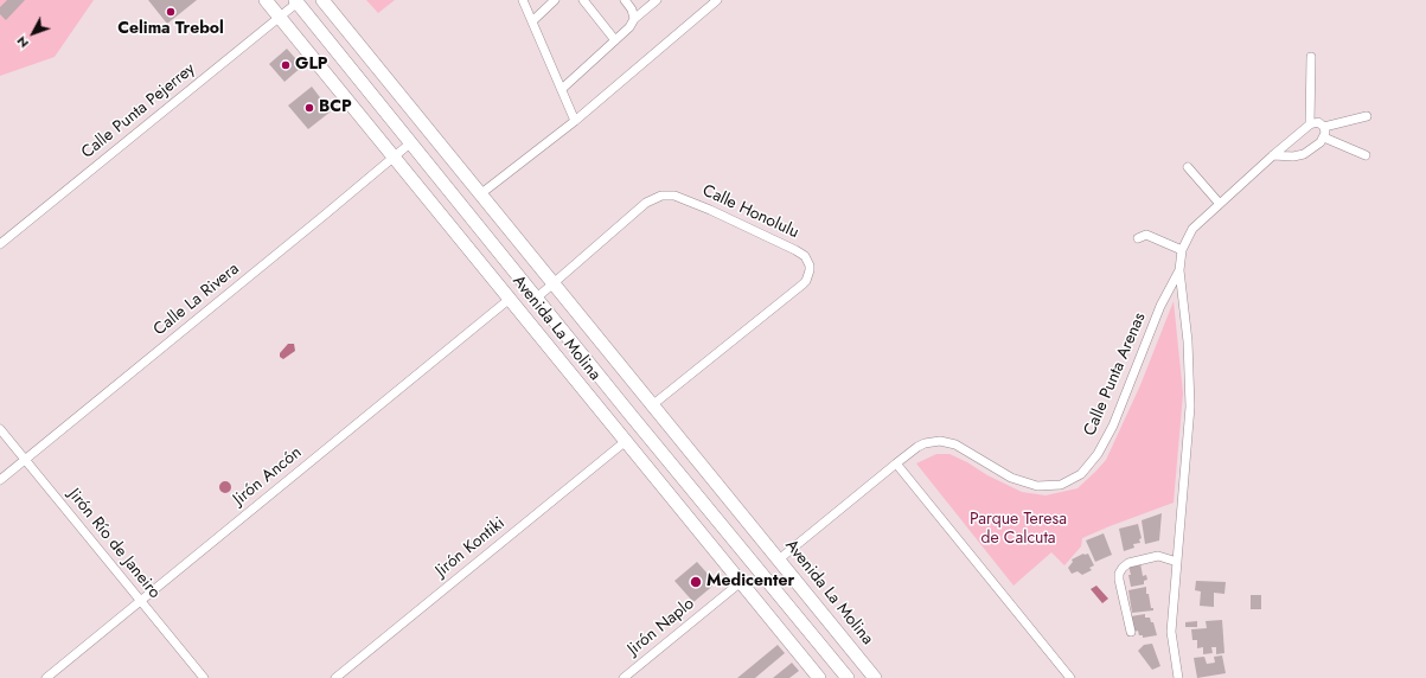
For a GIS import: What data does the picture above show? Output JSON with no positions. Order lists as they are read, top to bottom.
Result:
{
  "streets": {
    "main road": ["Avenida La Molina"],
    "street": [
      "Calle Punta Pejerrey",
      "Calle Honolulu",
      "Calle La Rivera",
      "Calle Punta Arenas",
      "Jirón Ancón",
      "Jirón Río de Janeiro",
      "Jirón Kontiki",
      "Jirón Naplo"
    ]
  },
  "crossings": [
    ["Calle Punta Pejerrey", "Avenida La Molina"],
    ["Calle Honolulu", "Avenida La Molina"],
    ["Calle La Rivera", "Avenida La Molina"],
    ["Calle La Rivera", "Jirón Río de Janeiro"],
    ["Avenida La Molina", "Calle Punta Arenas"],
    ["Avenida La Molina", "Jirón Ancón"],
    ["Avenida La Molina", "Jirón Kontiki"],
    ["Avenida La Molina", "Jirón Naplo"],
    ["Jirón Ancón", "Jirón Río de Janeiro"]
  ],
  "parks": ["Parque Teresa de Calcuta"],
  "places": [
    "Celima Trebol",
    "GLP",
    "BCP",
    "Medicenter"
  ],
  "north": "bottom left"
}
